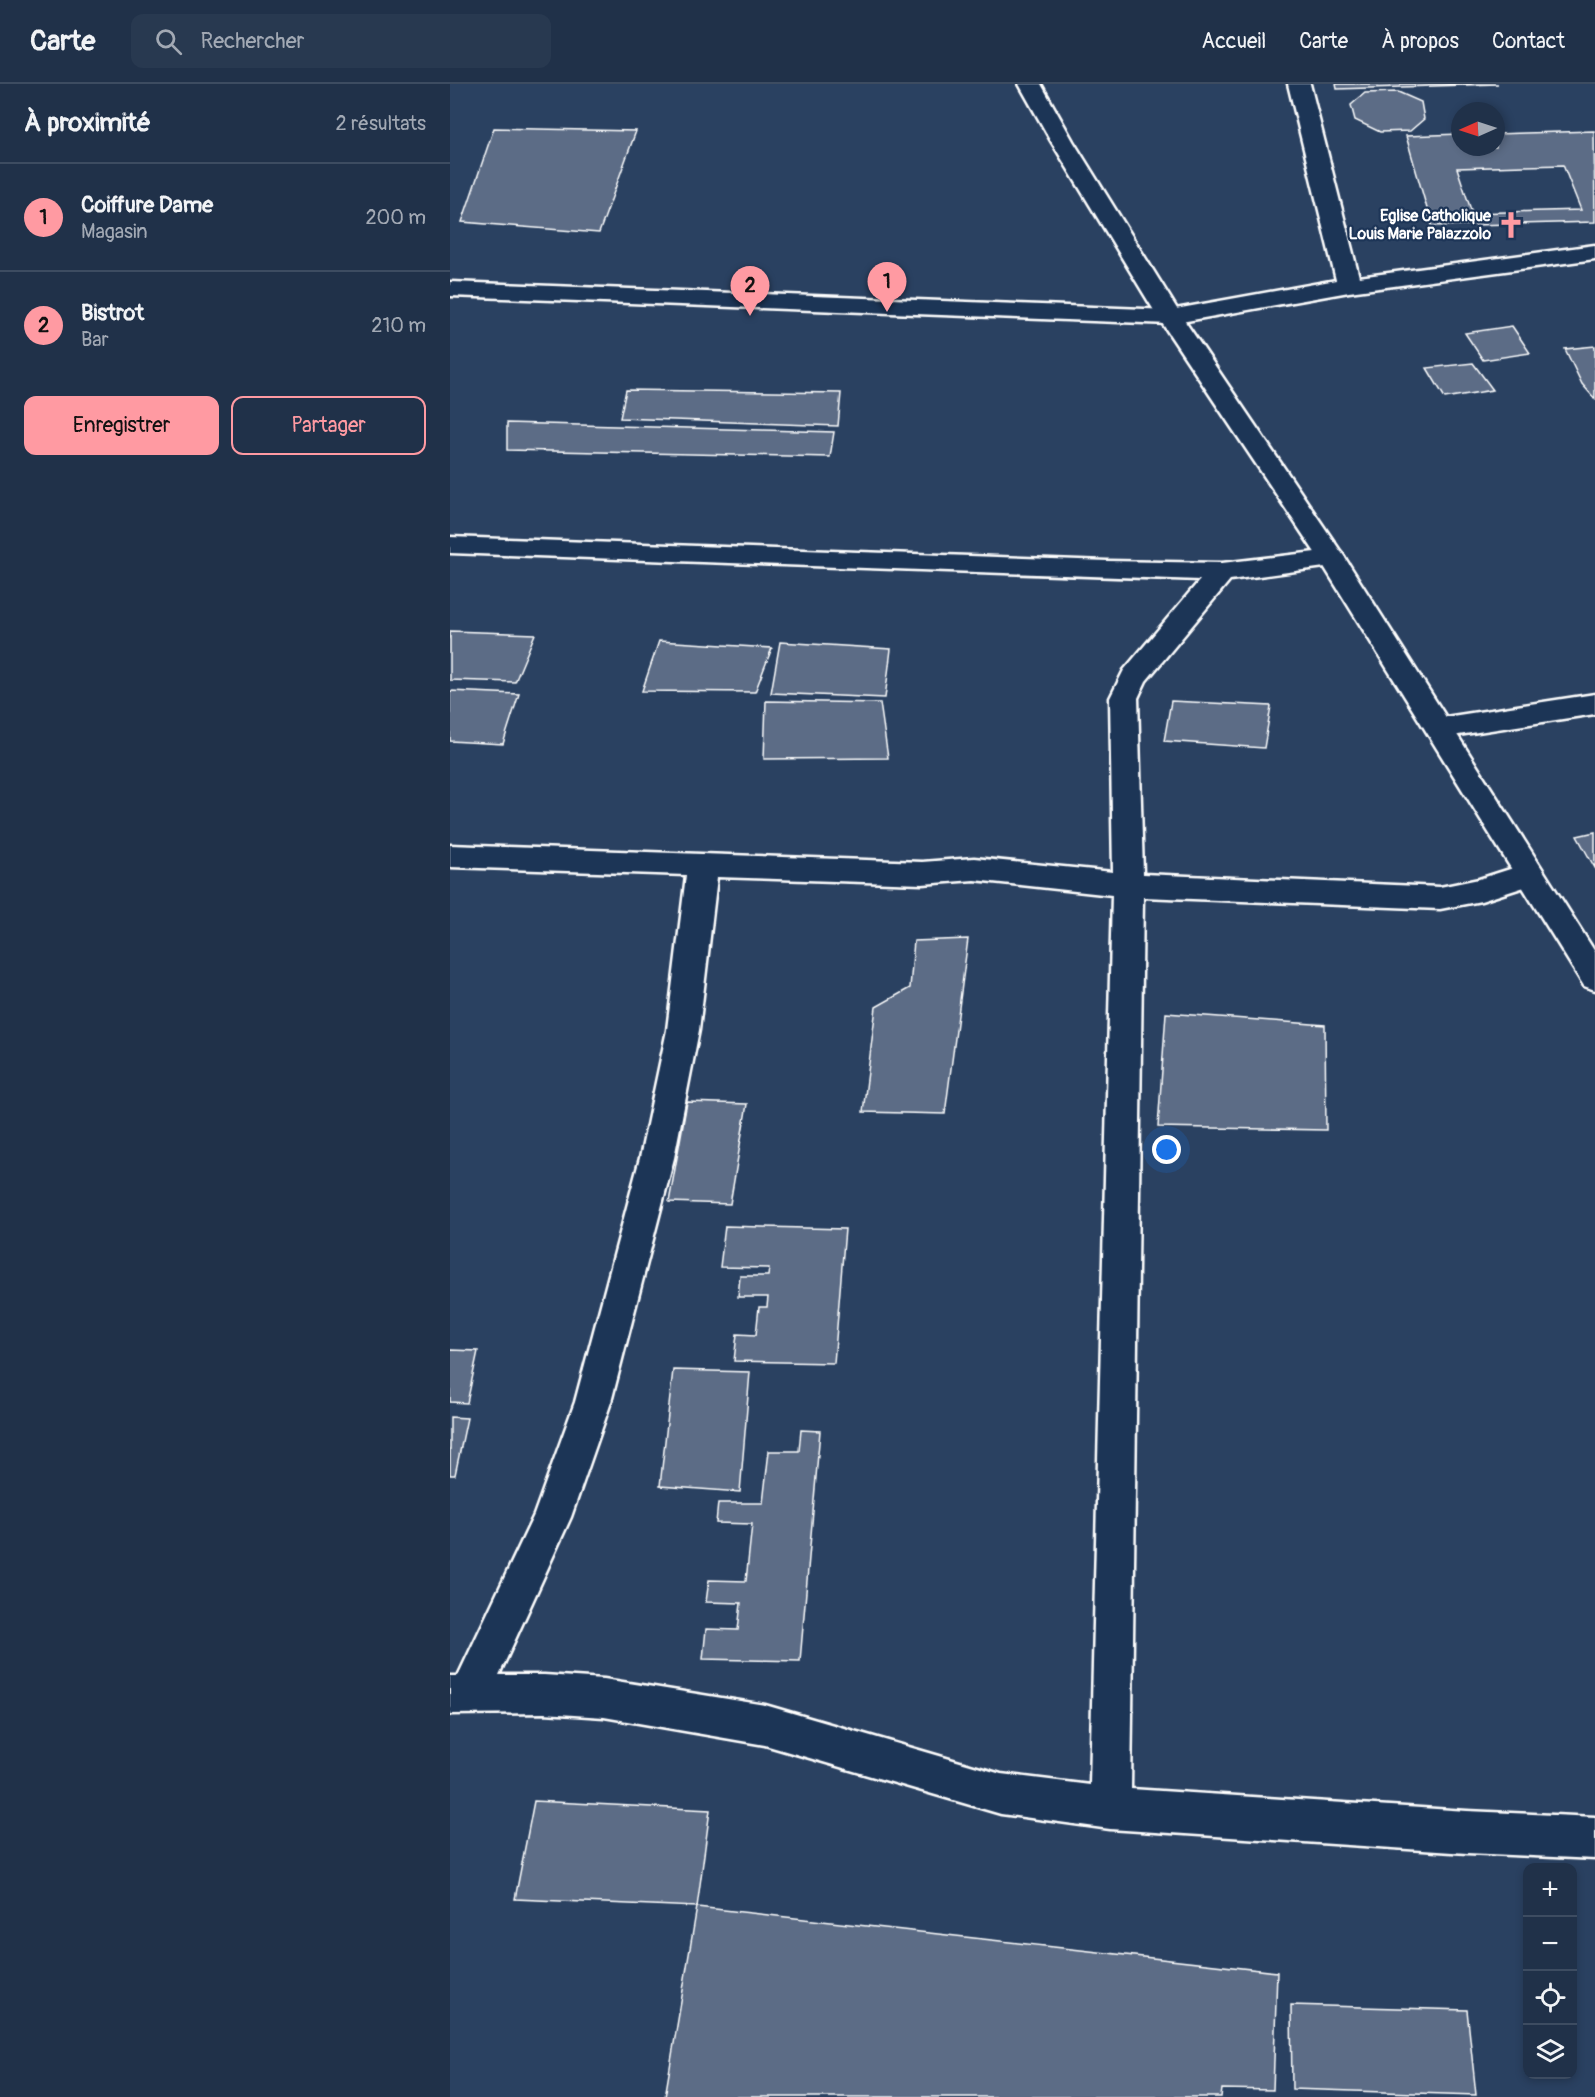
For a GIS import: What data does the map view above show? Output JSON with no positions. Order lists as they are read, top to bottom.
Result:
{
  "places": {
    "church": ["Eglise Catholique Louis Marie Palazzolo"]
  },
  "north": "left",
  "page": {
    "header": "Carte",
    "search": "Rechercher",
    "nav": [
      "Accueil",
      "Carte",
      "À propos",
      "Contact"
    ],
    "heading": ["À proximité", "2 résultats"],
    "list": [
      {
        "mark": "1",
        "name": "Coiffure Dame",
        "note": "Magasin",
        "value": "200 m"
      },
      {
        "mark": "2",
        "name": "Bistrot",
        "note": "Bar",
        "value": "210 m"
      }
    ],
    "pins": ["1", "2"],
    "buttons": ["Enregistrer", "Partager"],
    "map_buttons": ["+", "−"]
  }
}
